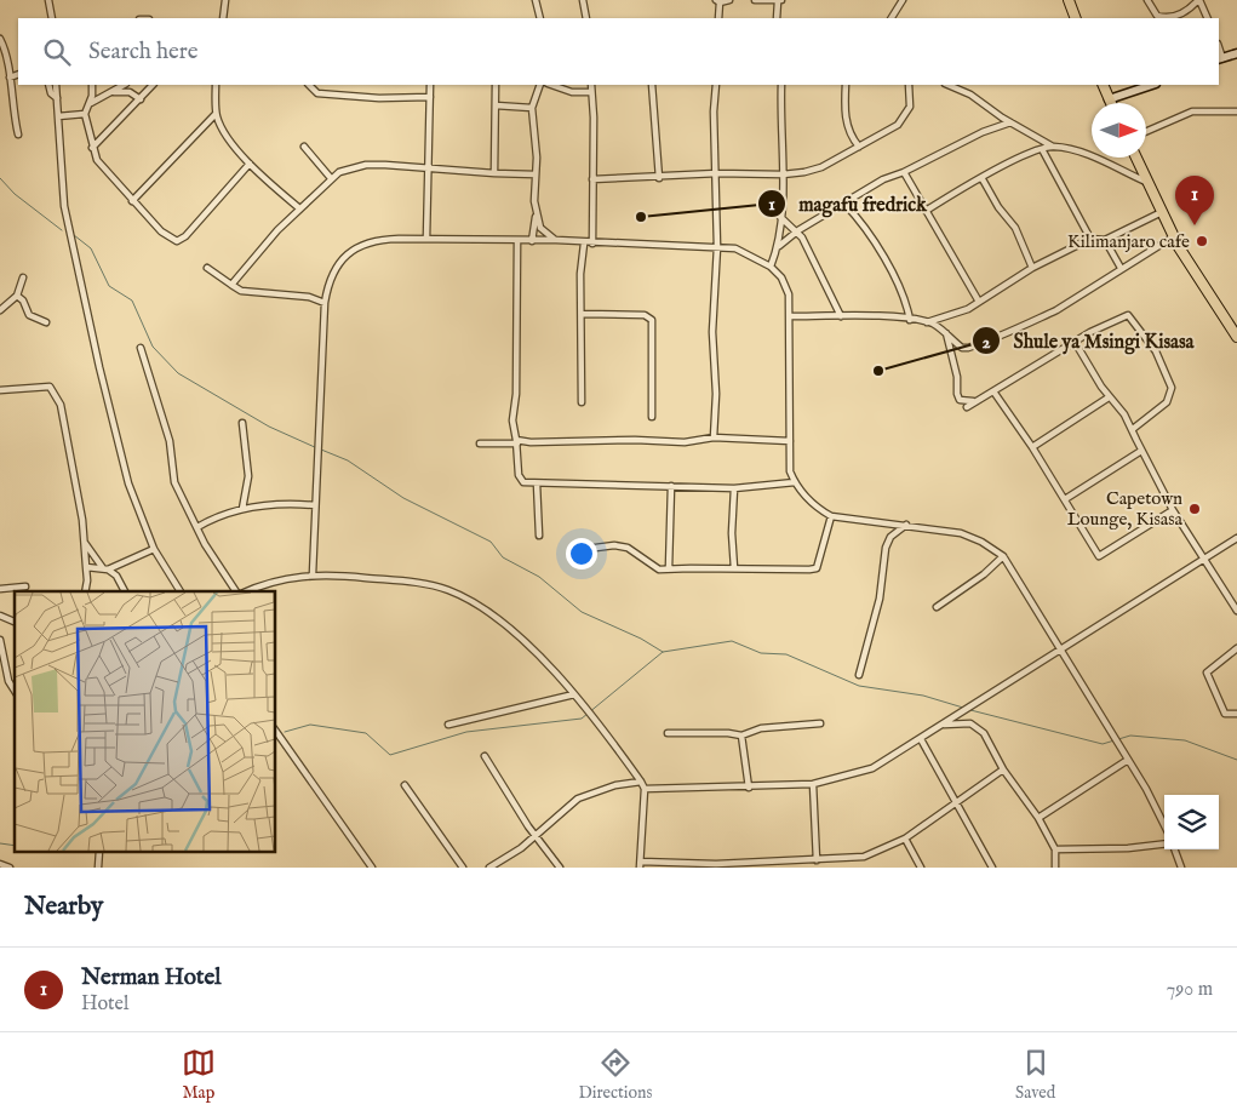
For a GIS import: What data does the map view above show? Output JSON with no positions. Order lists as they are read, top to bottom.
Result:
{
  "places": [
    "magafu fredrick",
    "Kilimanjaro cafe",
    "Shule ya Msingi Kisasa",
    "Capetown Lounge, Kisasa"
  ],
  "north": "right",
  "page": {
    "search": "Search here",
    "pins": "1",
    "heading": "Nearby",
    "list": [
      {
        "mark": "1",
        "name": "Nerman Hotel",
        "note": "Hotel",
        "value": "790 m"
      }
    ],
    "nav": ["Map", "Directions", "Saved"]
  }
}
